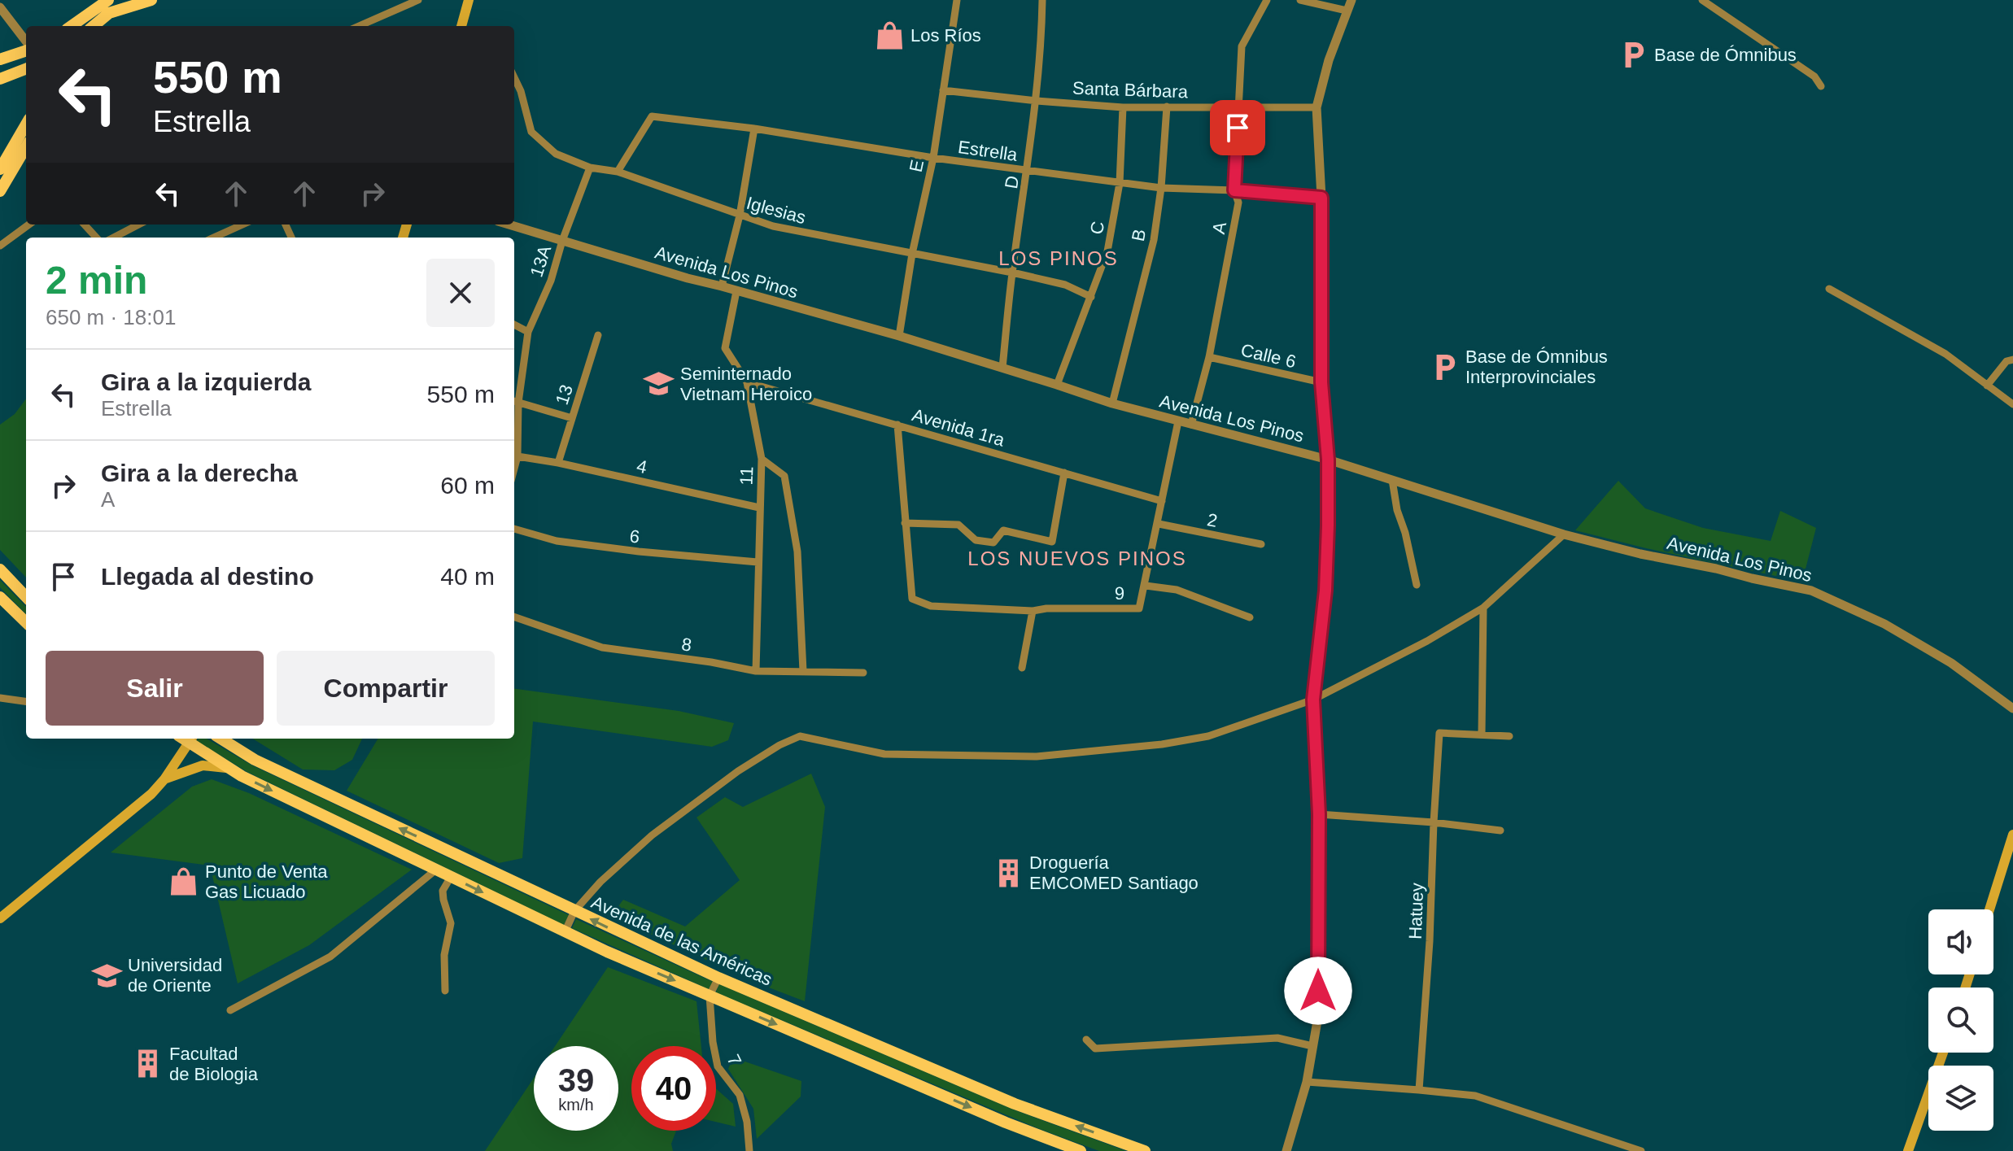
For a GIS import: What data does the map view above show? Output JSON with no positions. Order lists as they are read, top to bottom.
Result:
{
  "streets": {
    "main road": ["Avenida de las Américas"],
    "street": [
      "Santa Bárbara",
      "Estrella",
      "E",
      "D",
      "Iglesias",
      "C",
      "A",
      "B",
      "13A",
      "Avenida Los Pinos",
      "Calle 6",
      "13",
      "Avenida 1ra",
      "4",
      "11",
      "2",
      "6",
      "9",
      "8",
      "Hatuey",
      "7"
    ]
  },
  "crossings": [
    ["Santa Bárbara", "E"],
    ["Santa Bárbara", "D"],
    ["Santa Bárbara", "C"],
    ["Santa Bárbara", "A"],
    ["Santa Bárbara", "B"],
    ["Estrella", "E"],
    ["Estrella", "D"],
    ["Estrella", "Iglesias"],
    ["Estrella", "C"],
    ["Estrella", "A"],
    ["Estrella", "B"],
    ["E", "Iglesias"],
    ["E", "Avenida Los Pinos"],
    ["D", "Iglesias"],
    ["D", "Avenida Los Pinos"],
    ["Iglesias", "C"],
    ["C", "Avenida Los Pinos"],
    ["A", "Avenida Los Pinos"],
    ["A", "Calle 6"],
    ["B", "Avenida Los Pinos"],
    ["13A", "Avenida Los Pinos"],
    ["13A", "4"],
    ["Avenida Los Pinos", "11"],
    ["Avenida Los Pinos", "9"],
    ["13", "4"],
    ["Avenida 1ra", "11"],
    ["Avenida 1ra", "9"],
    ["4", "11"],
    ["11", "6"],
    ["11", "8"],
    ["2", "9"]
  ],
  "districts": ["LOS PINOS", "LOS NUEVOS PINOS"],
  "places": {
    "shop": ["Los Ríos", "Punto de Venta Gas Licuado"],
    "parking": ["Base de Ómnibus", "Base de Ómnibus Interprovinciales"],
    "school or university": ["Seminternado Vietnam Heroico", "Universidad de Oriente"],
    "building": ["Droguería EMCOMED Santiago", "Facultad de Biologia"]
  },
  "page": {
    "turn": ["550 m", "Estrella"],
    "heading": ["2 min", "650 m · 18:01"],
    "list": [
      {
        "name": "Gira a la izquierda",
        "note": "Estrella",
        "value": "550 m"
      },
      {
        "name": "Gira a la derecha",
        "note": "A",
        "value": "60 m"
      },
      {
        "name": "Llegada al destino",
        "value": "40 m"
      }
    ],
    "buttons": ["Salir", "Compartir"],
    "speed": "39 km/h",
    "limit": "40"
  }
}
